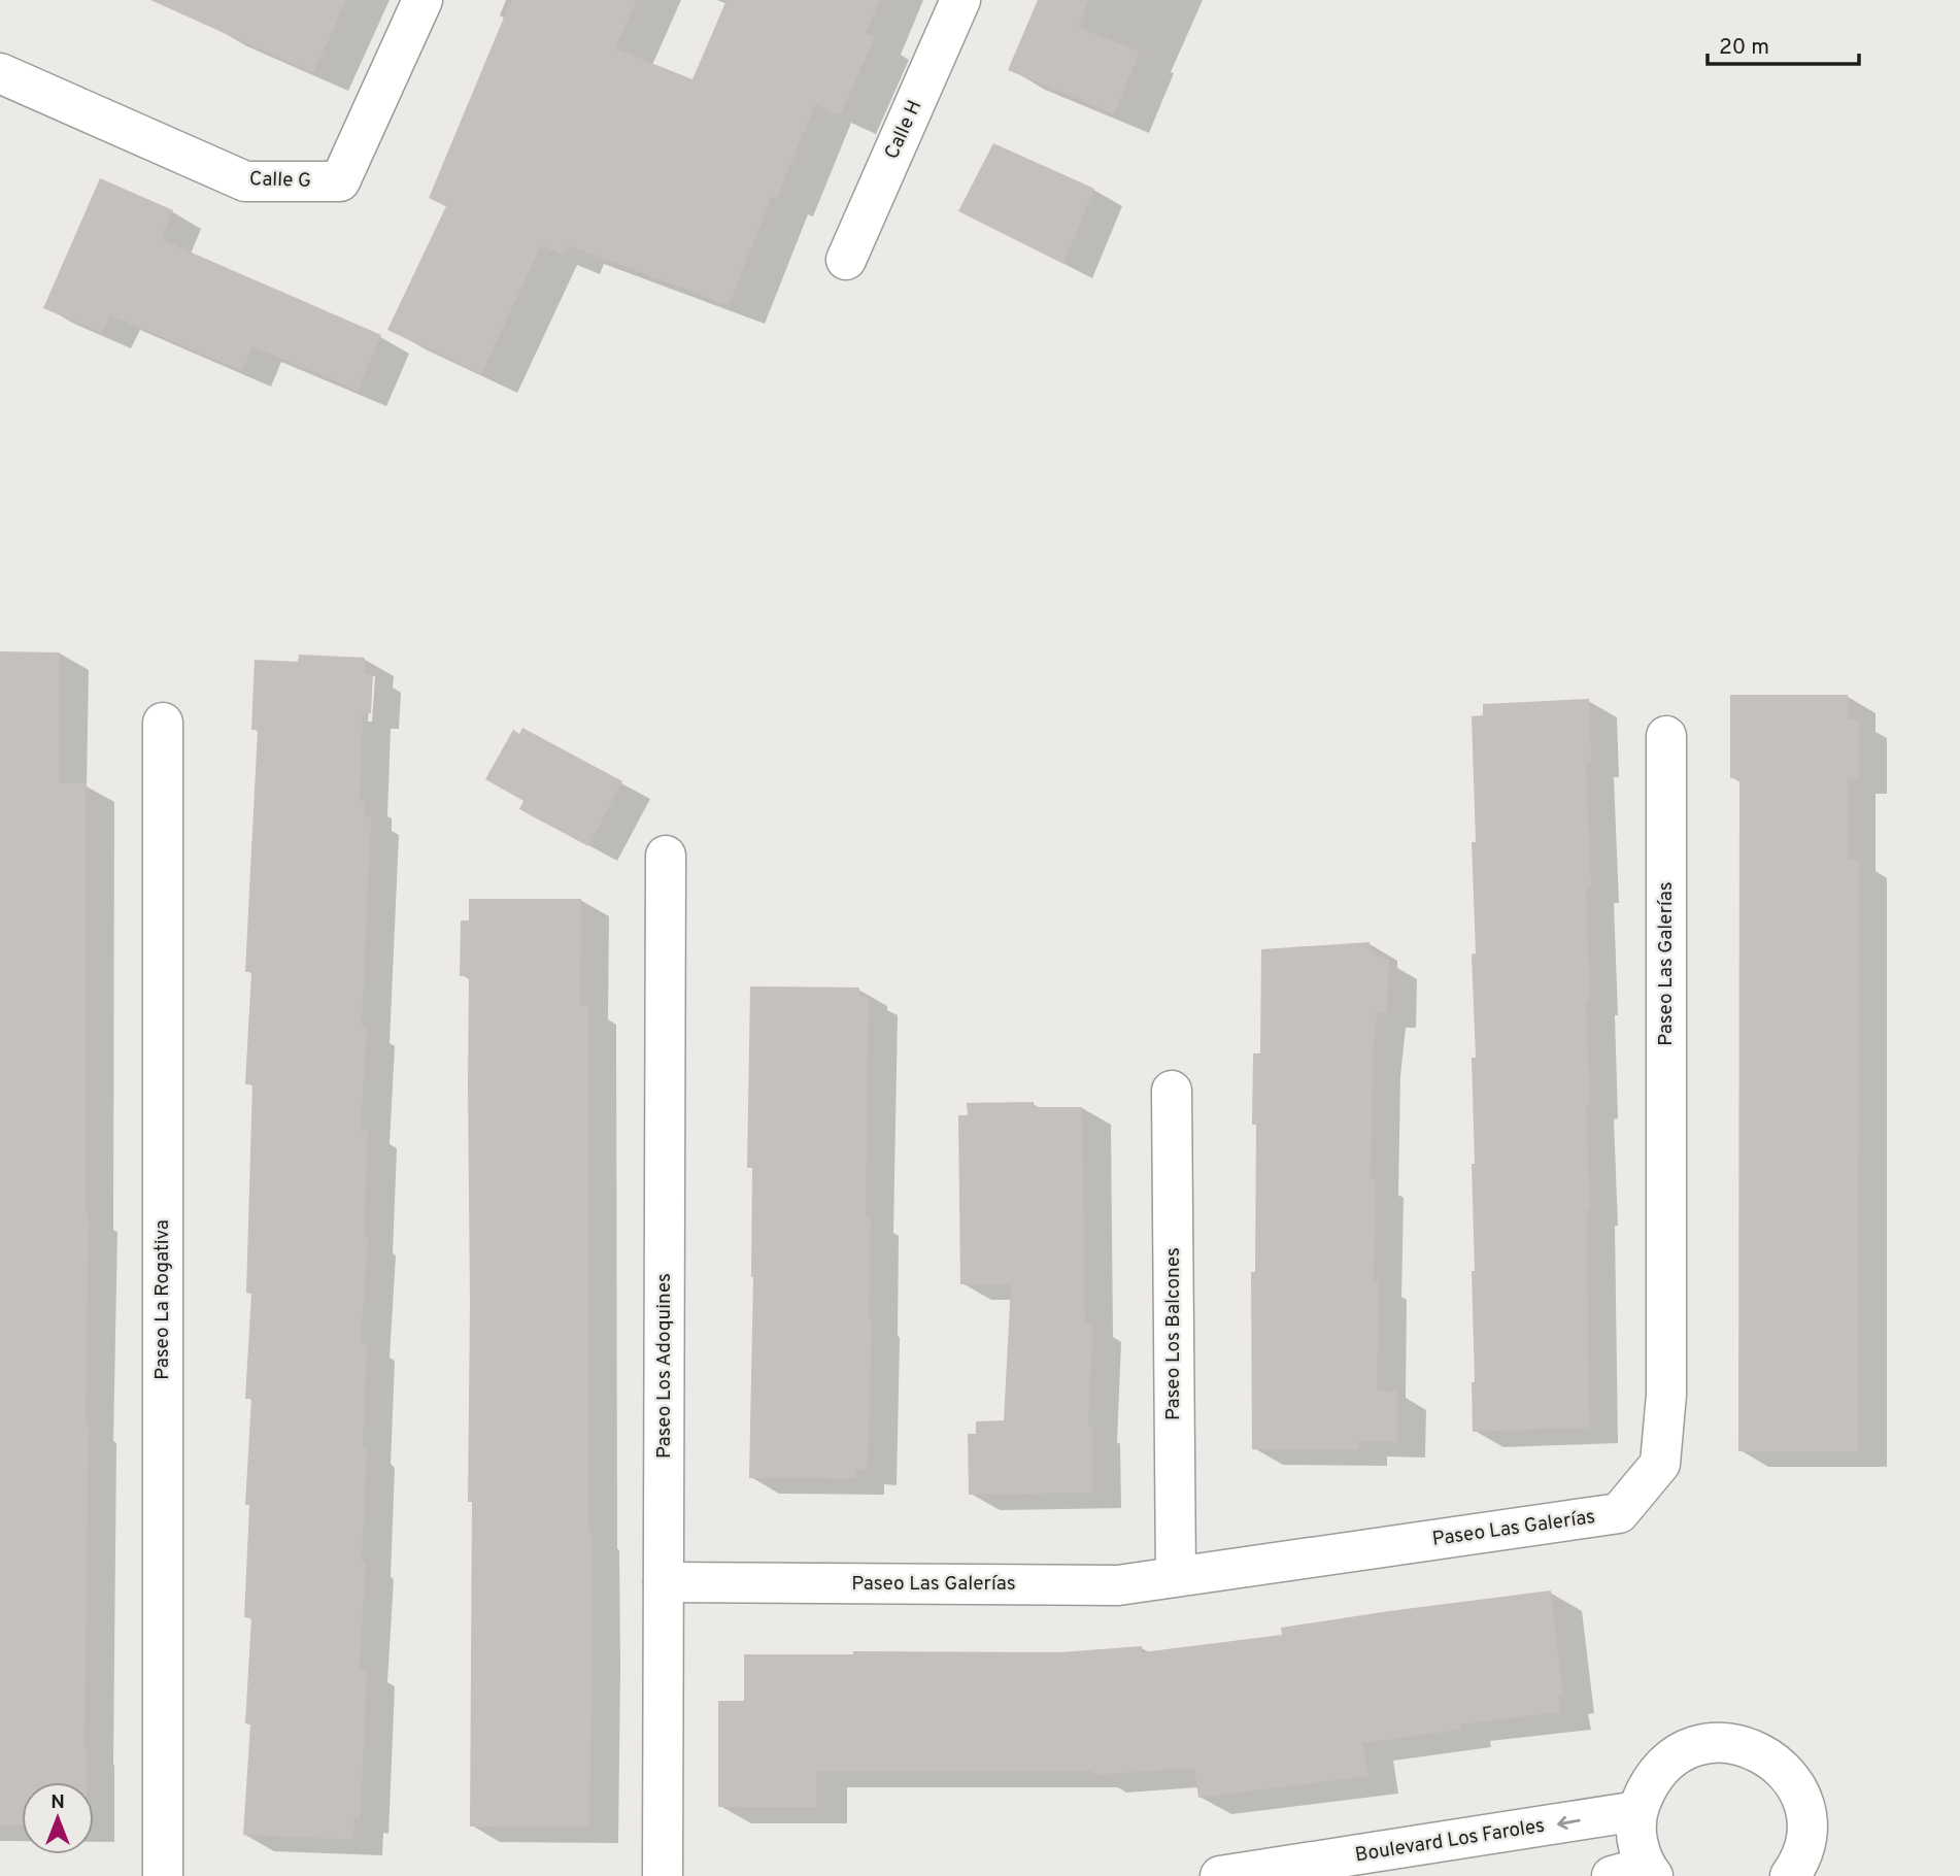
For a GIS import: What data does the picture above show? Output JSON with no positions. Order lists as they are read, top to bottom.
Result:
{
  "streets": {
    "street": [
      "Calle H",
      "Calle G",
      "Paseo Las Galerías",
      "Paseo La Rogativa",
      "Paseo Los Balcones",
      "Paseo Los Adoquines",
      "Boulevard Los Faroles"
    ]
  },
  "crossings": [
    ["Paseo Las Galerías", "Paseo Los Balcones"],
    ["Paseo Las Galerías", "Paseo Los Adoquines"]
  ],
  "one_way": ["Boulevard Los Faroles"],
  "scale_bar": "20 m",
  "north": "top"
}
